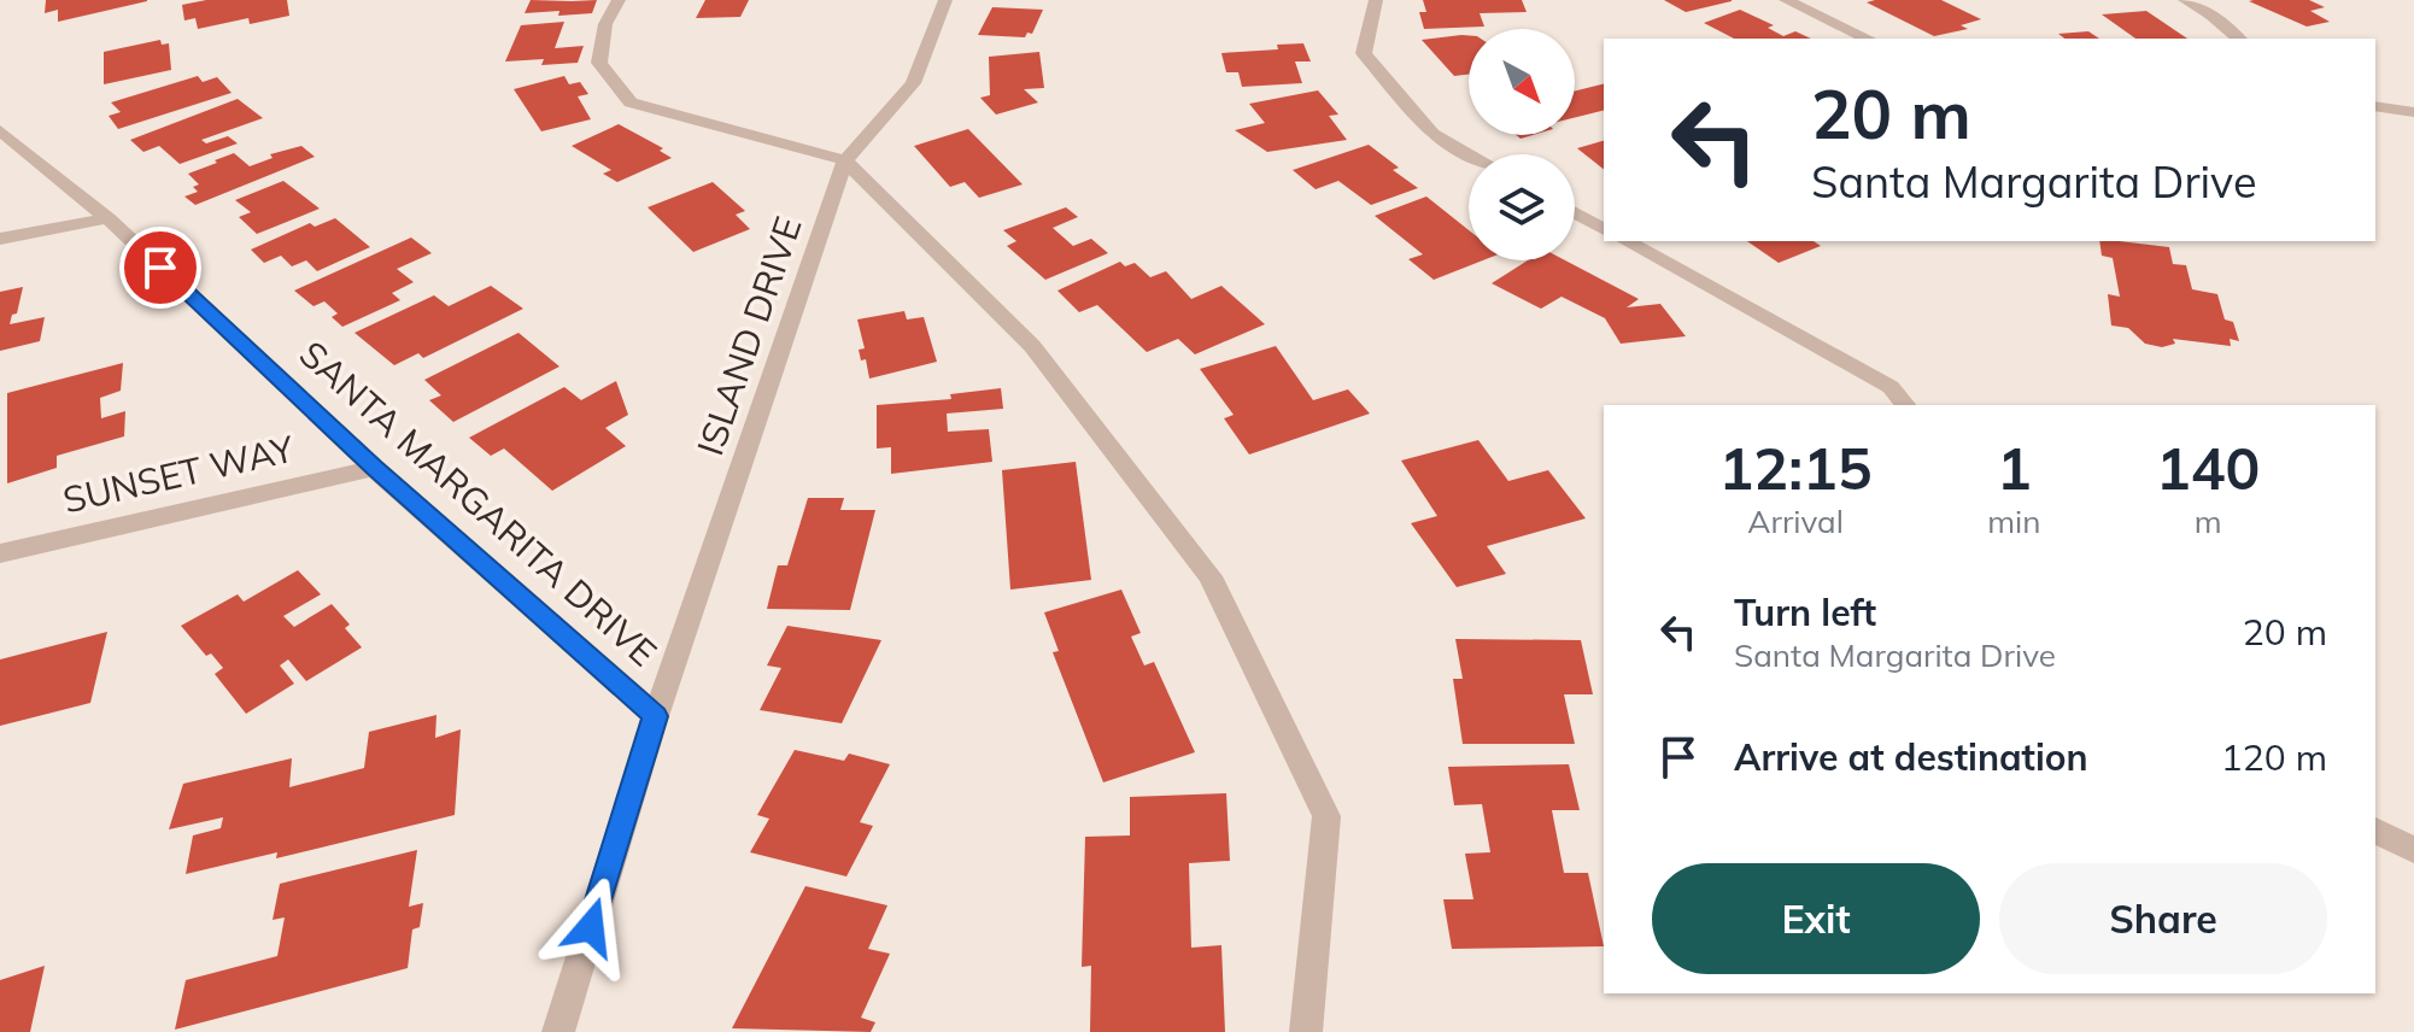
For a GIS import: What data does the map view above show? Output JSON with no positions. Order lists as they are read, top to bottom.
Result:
{
  "streets": {
    "street": ["ISLAND DRIVE", "SUNSET WAY", "SANTA MARGARITA DRIVE"]
  },
  "crossings": [
    ["ISLAND DRIVE", "SANTA MARGARITA DRIVE"],
    ["SUNSET WAY", "SANTA MARGARITA DRIVE"]
  ],
  "north": "bottom right",
  "page": {
    "turn": ["20 m", "Santa Margarita Drive"],
    "eta": [
      "12:15",
      "Arrival",
      "1",
      "min",
      "140",
      "m"
    ],
    "list": [
      {
        "name": "Turn left",
        "note": "Santa Margarita Drive",
        "value": "20 m"
      },
      {
        "name": "Arrive at destination",
        "value": "120 m"
      }
    ],
    "buttons": ["Exit", "Share"]
  }
}
